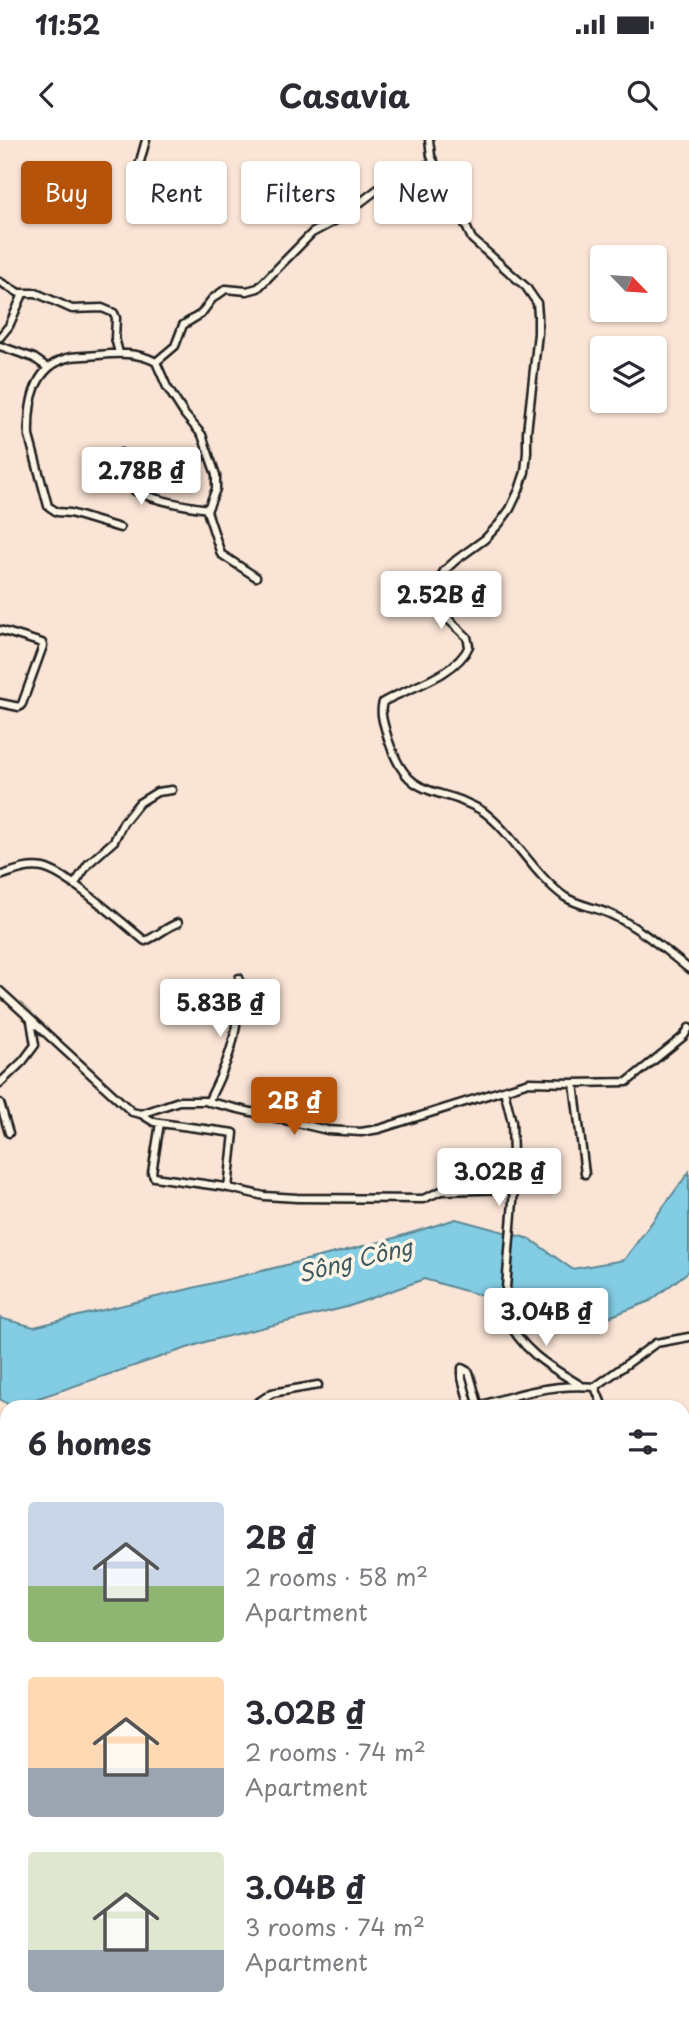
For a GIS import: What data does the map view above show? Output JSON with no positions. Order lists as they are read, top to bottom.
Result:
{
  "water": ["Sông Công"],
  "north": "bottom right",
  "page": {
    "status": "11:52",
    "header": "Casavia",
    "chip": [
      "Buy",
      "Rent",
      "Filters",
      "New"
    ],
    "price": [
      "2.78B ₫",
      "2.52B ₫",
      "5.83B ₫",
      "2B ₫",
      "3.02B ₫",
      "3.04B ₫"
    ],
    "heading": "6 homes",
    "list": [
      {
        "name": "2B ₫",
        "note": "2 rooms · 58 m² · Apartment"
      },
      {
        "name": "3.02B ₫",
        "note": "2 rooms · 74 m² · Apartment"
      },
      {
        "name": "3.04B ₫",
        "note": "3 rooms · 74 m² · Apartment"
      }
    ]
  }
}
